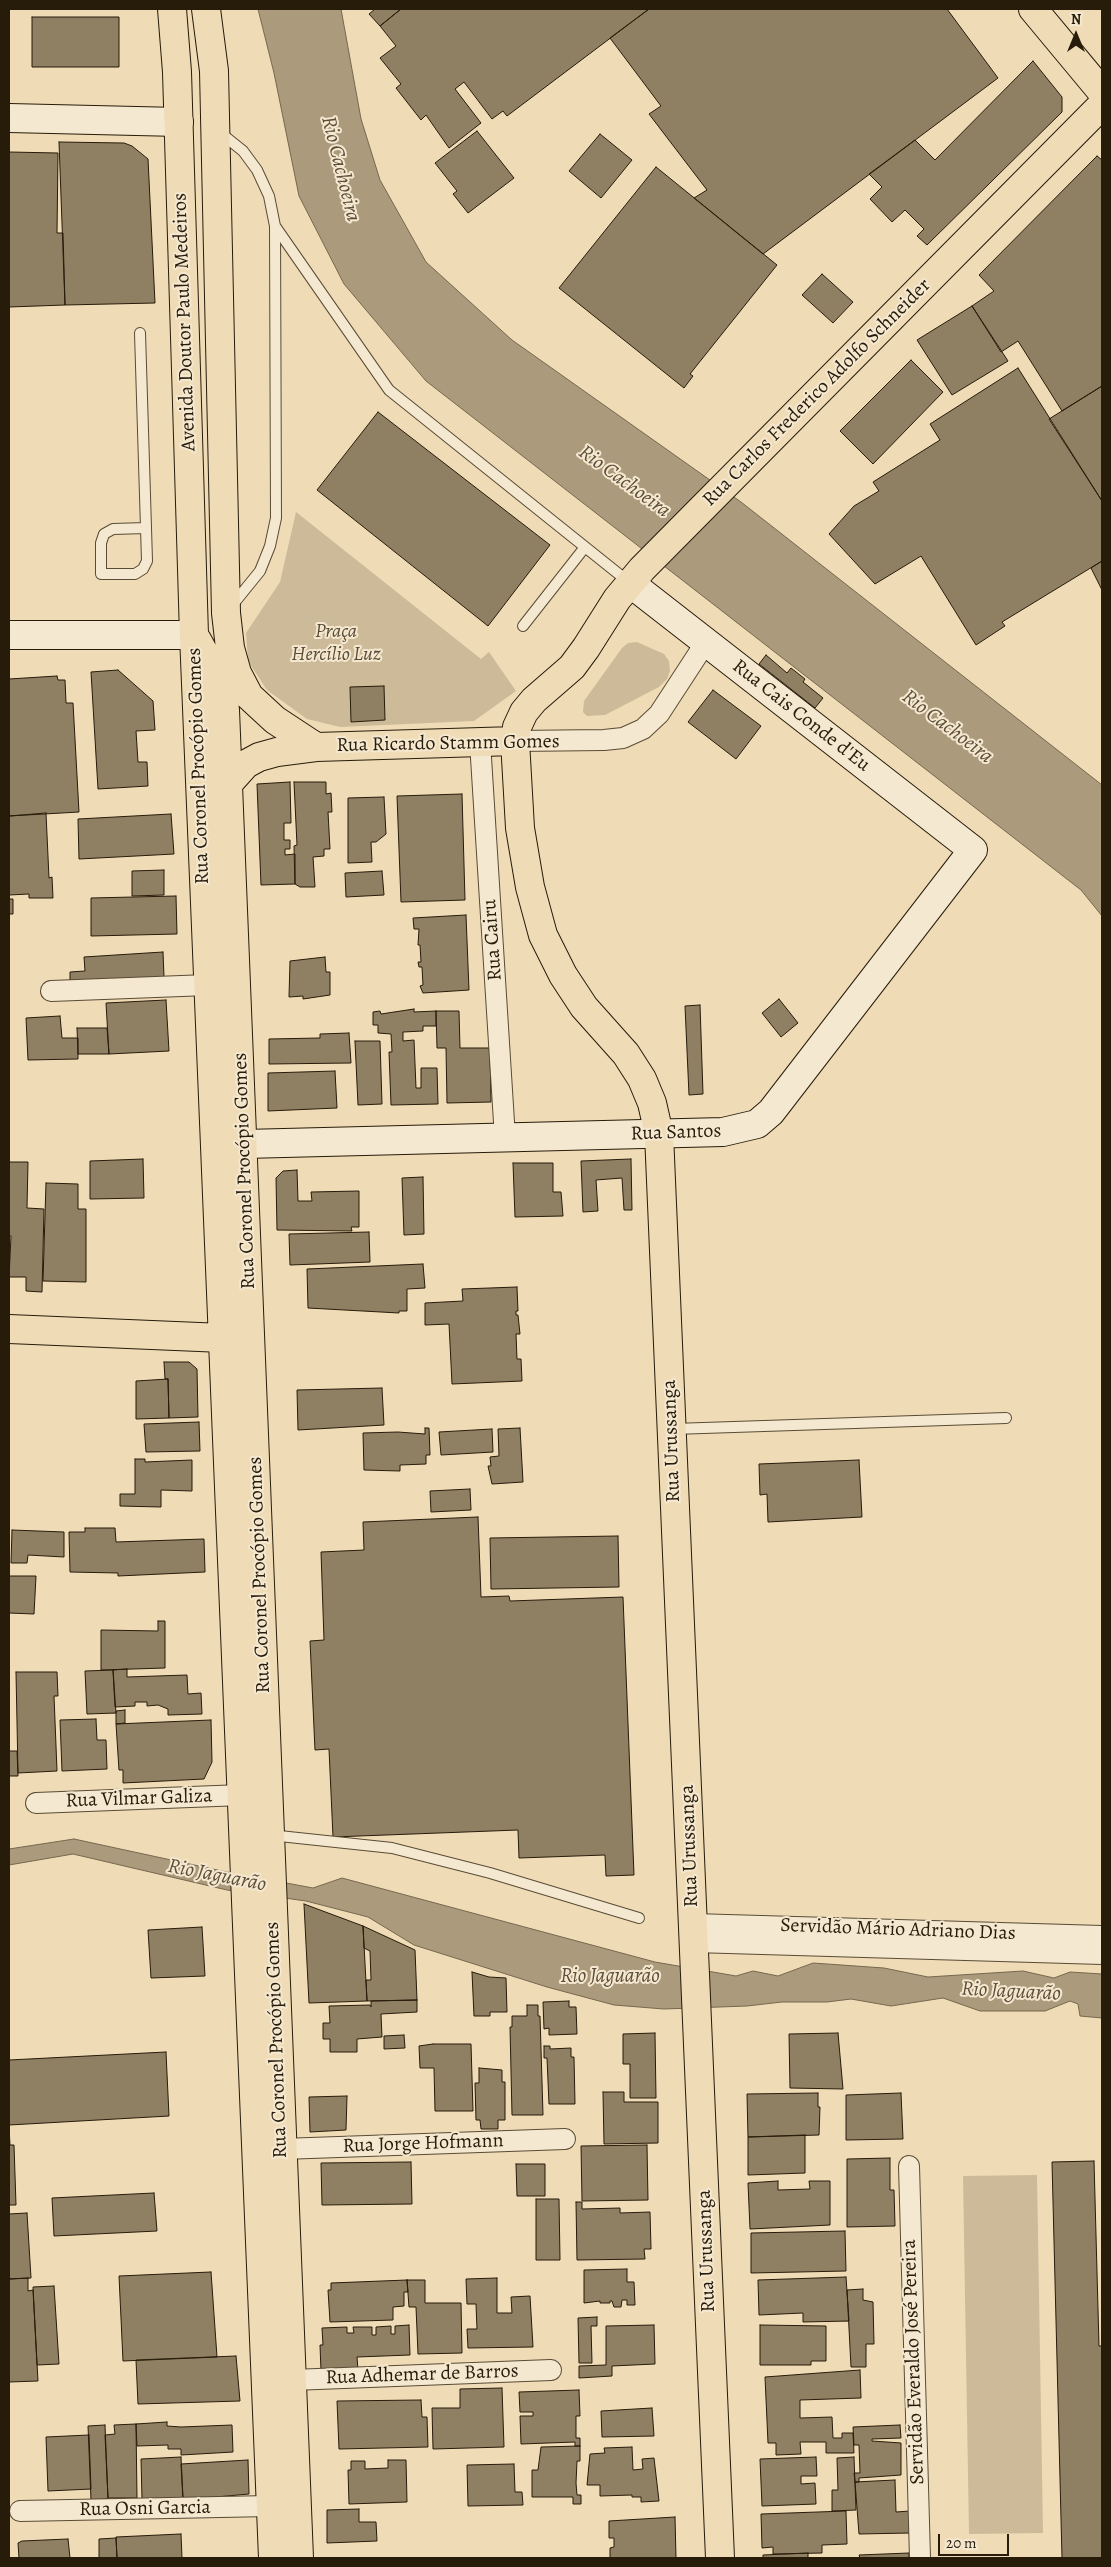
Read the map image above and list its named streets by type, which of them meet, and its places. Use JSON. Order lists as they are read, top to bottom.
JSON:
{
  "streets": {
    "main road": [
      "Avenida Doutor Paulo Medeiros",
      "Rua Carlos Frederico Adolfo Schneider",
      "Rua Ricardo Stamm Gomes",
      "Rua Coronel Procópio Gomes",
      "Rua Urussanga"
    ],
    "street": [
      "Rua Cais Conde d'Eu",
      "Rua Cairu",
      "Rua Santos",
      "Rua Vilmar Galiza",
      "Servidão Mário Adriano Dias",
      "Rua Jorge Hofmann",
      "Servidão Everaldo José Pereira",
      "Rua Adhemar de Barros",
      "Rua Osni Garcia"
    ]
  },
  "crossings": [
    ["Avenida Doutor Paulo Medeiros", "Rua Ricardo Stamm Gomes"],
    ["Avenida Doutor Paulo Medeiros", "Rua Coronel Procópio Gomes"],
    ["Rua Carlos Frederico Adolfo Schneider", "Rua Cais Conde d'Eu"],
    ["Rua Carlos Frederico Adolfo Schneider", "Rua Ricardo Stamm Gomes"],
    ["Rua Carlos Frederico Adolfo Schneider", "Rua Urussanga"],
    ["Rua Cais Conde d'Eu", "Rua Ricardo Stamm Gomes"],
    ["Rua Cais Conde d'Eu", "Rua Santos"],
    ["Rua Ricardo Stamm Gomes", "Rua Cairu"],
    ["Rua Ricardo Stamm Gomes", "Rua Urussanga"],
    ["Rua Coronel Procópio Gomes", "Rua Santos"],
    ["Rua Coronel Procópio Gomes", "Rua Vilmar Galiza"],
    ["Rua Coronel Procópio Gomes", "Rua Jorge Hofmann"],
    ["Rua Coronel Procópio Gomes", "Rua Adhemar de Barros"],
    ["Rua Coronel Procópio Gomes", "Rua Osni Garcia"],
    ["Rua Cairu", "Rua Santos"],
    ["Rua Santos", "Rua Urussanga"],
    ["Rua Urussanga", "Servidão Mário Adriano Dias"]
  ],
  "water": ["Rio Cachoeira", "Rio Jaguarão"],
  "parks": ["Praça Hercílio Luz"],
  "scale_bar": "20 m",
  "north": "top"
}
